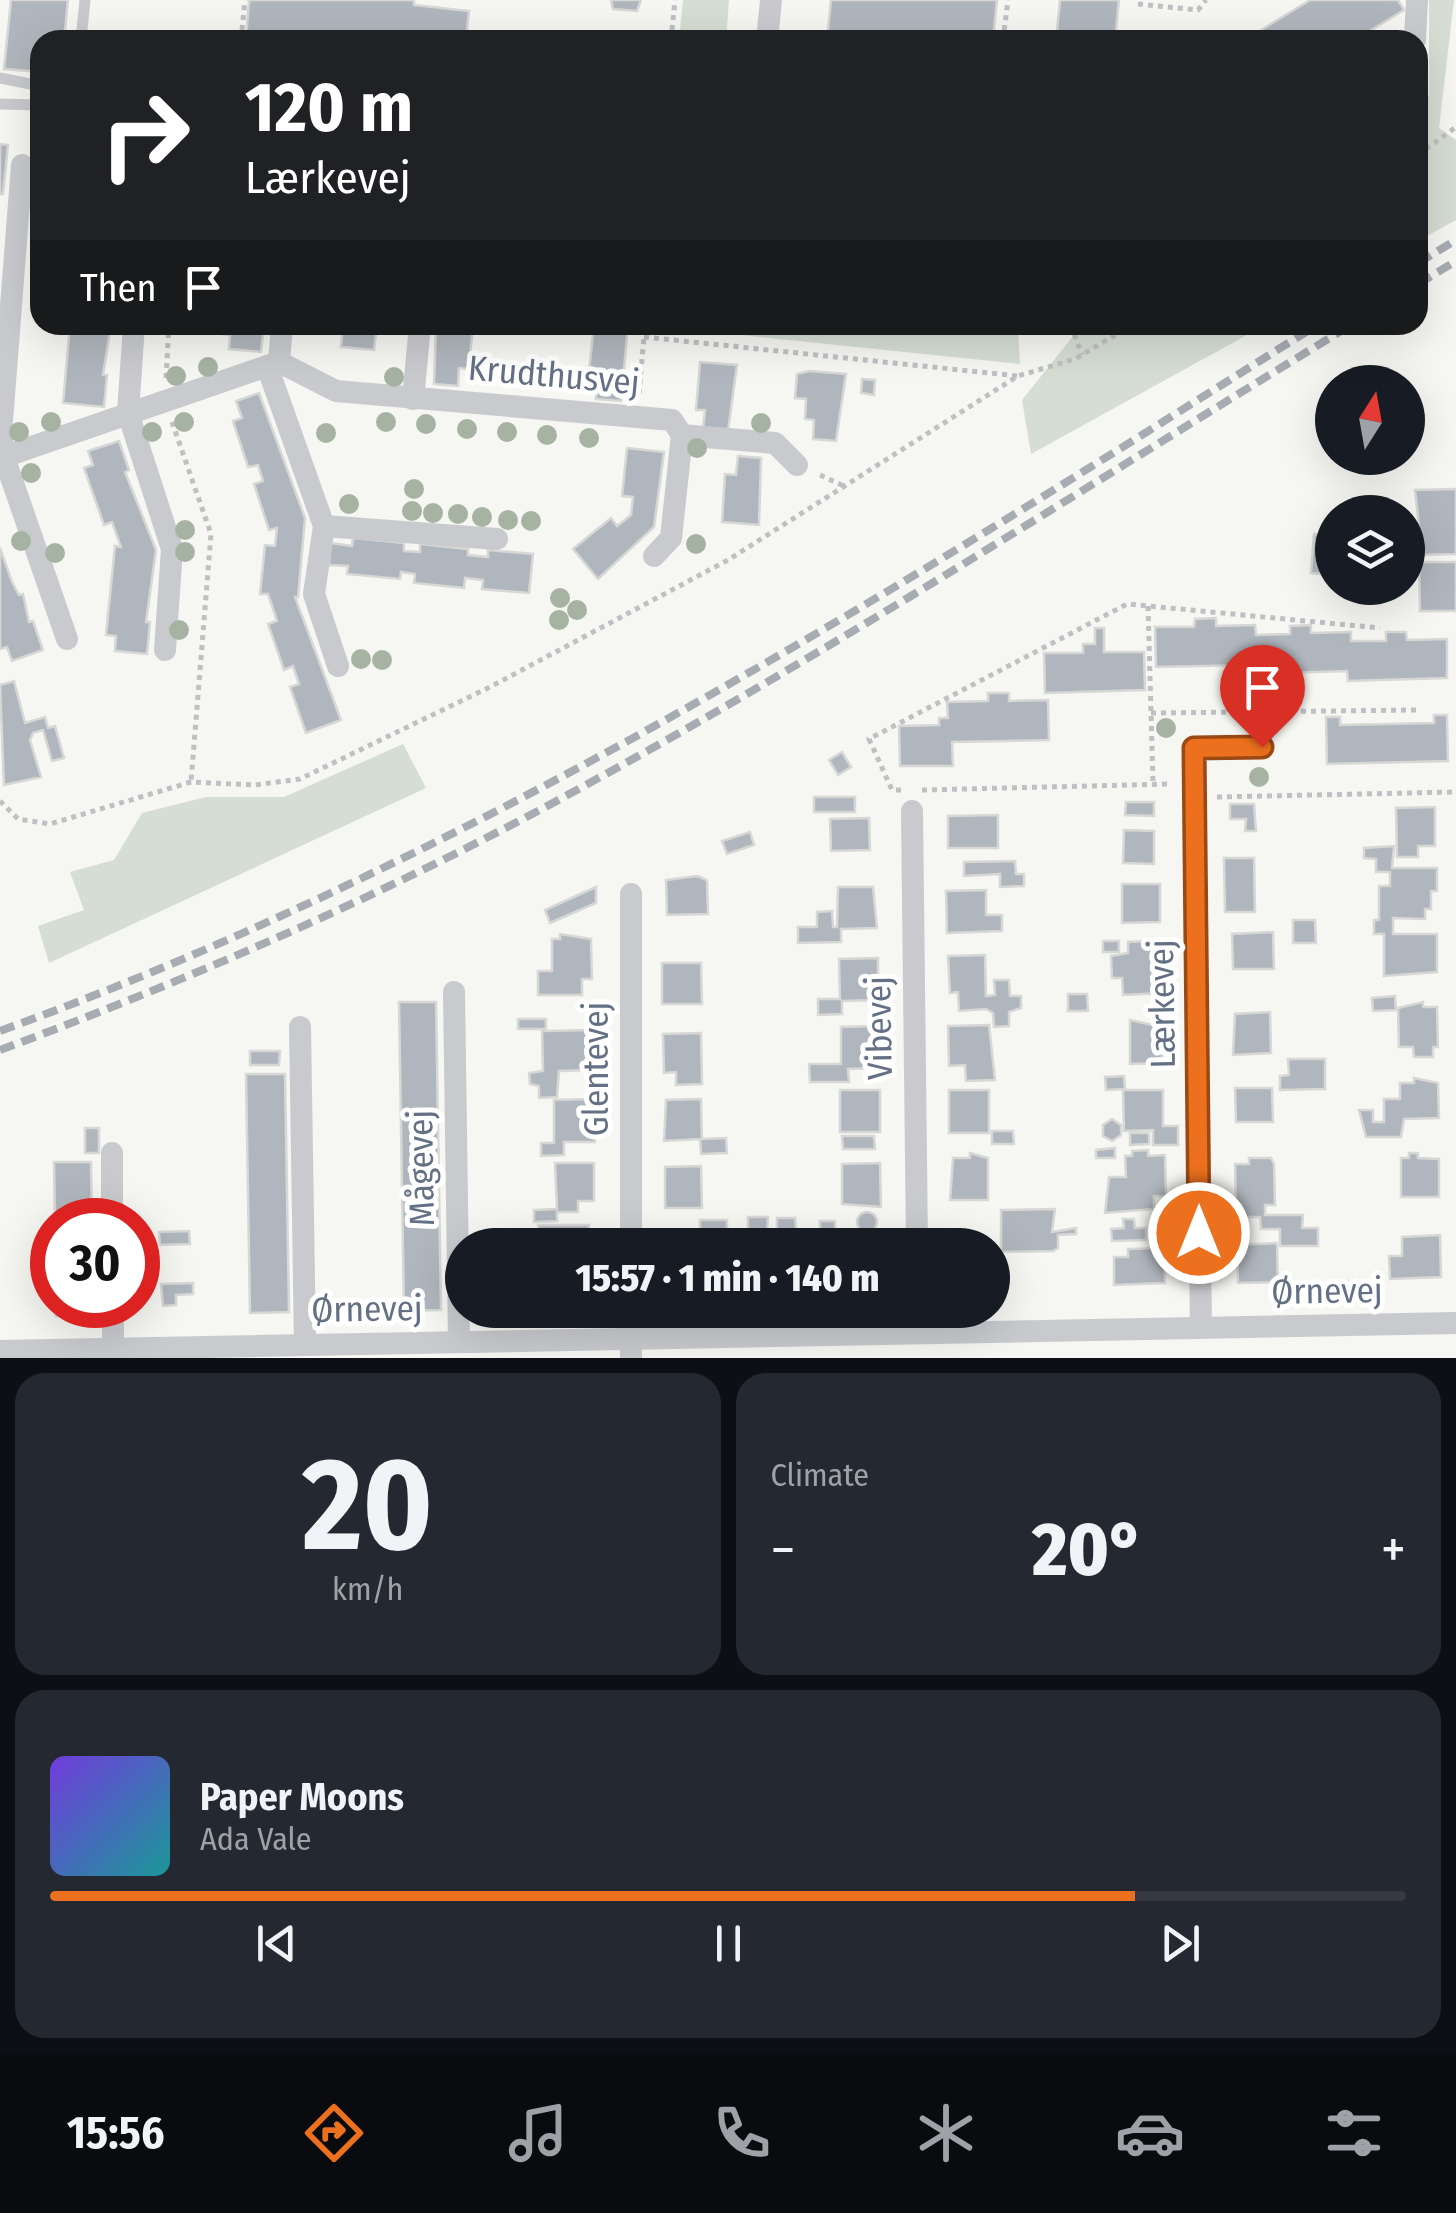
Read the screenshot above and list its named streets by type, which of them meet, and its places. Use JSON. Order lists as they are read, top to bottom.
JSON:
{
  "streets": {
    "street": [
      "Krudthusvej",
      "Lærkevej",
      "Vibevej",
      "Glentevej",
      "Mågevej",
      "Ørnevej"
    ]
  },
  "crossings": [
    ["Lærkevej", "Ørnevej"],
    ["Mågevej", "Ørnevej"]
  ],
  "north": "top",
  "page": {
    "turn": ["120 m", "Lærkevej"],
    "then": "Then",
    "limit": "30",
    "trip": "15:57 · 1 min · 140 m",
    "tile": [
      ["20", "km/h"],
      "Climate"
    ],
    "heat": ["−", "20°", "+"],
    "song": ["Paper Moons", "Ada Vale"],
    "tabs": "15:56"
  }
}
